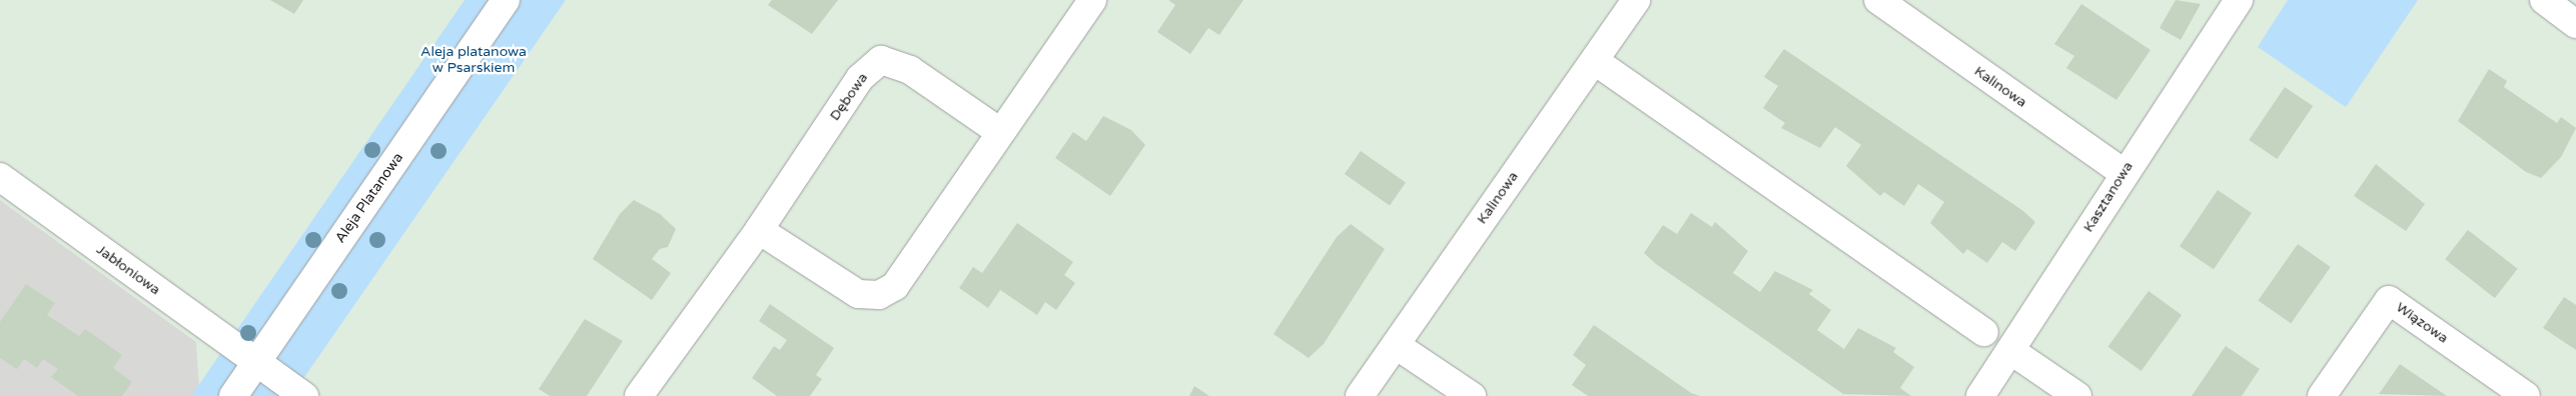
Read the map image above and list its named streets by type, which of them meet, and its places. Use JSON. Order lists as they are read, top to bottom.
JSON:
{
  "streets": {
    "street": [
      "Kalinowa",
      "Dębowa",
      "Kasztanowa",
      "Aleja Platanowa",
      "Jabłoniowa",
      "Wiązowa"
    ]
  },
  "crossings": [
    ["Kalinowa", "Kasztanowa"],
    ["Aleja Platanowa", "Jabłoniowa"]
  ],
  "parks": ["Aleja platanowa w Psarskiem"]
}
